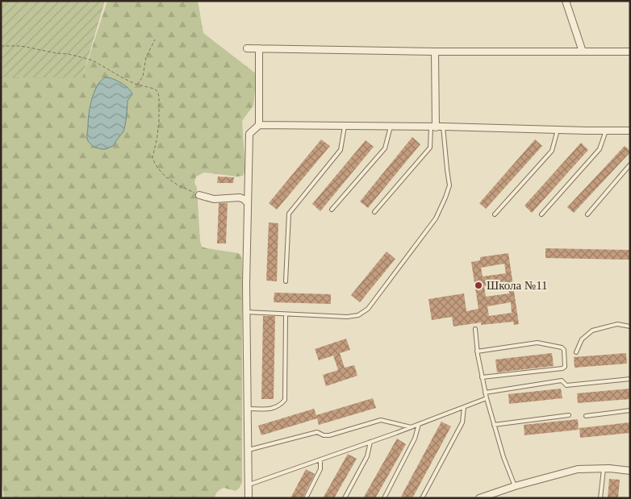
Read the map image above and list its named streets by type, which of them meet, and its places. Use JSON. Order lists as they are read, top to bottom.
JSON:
{
  "places": ["Школа №11"]
}
